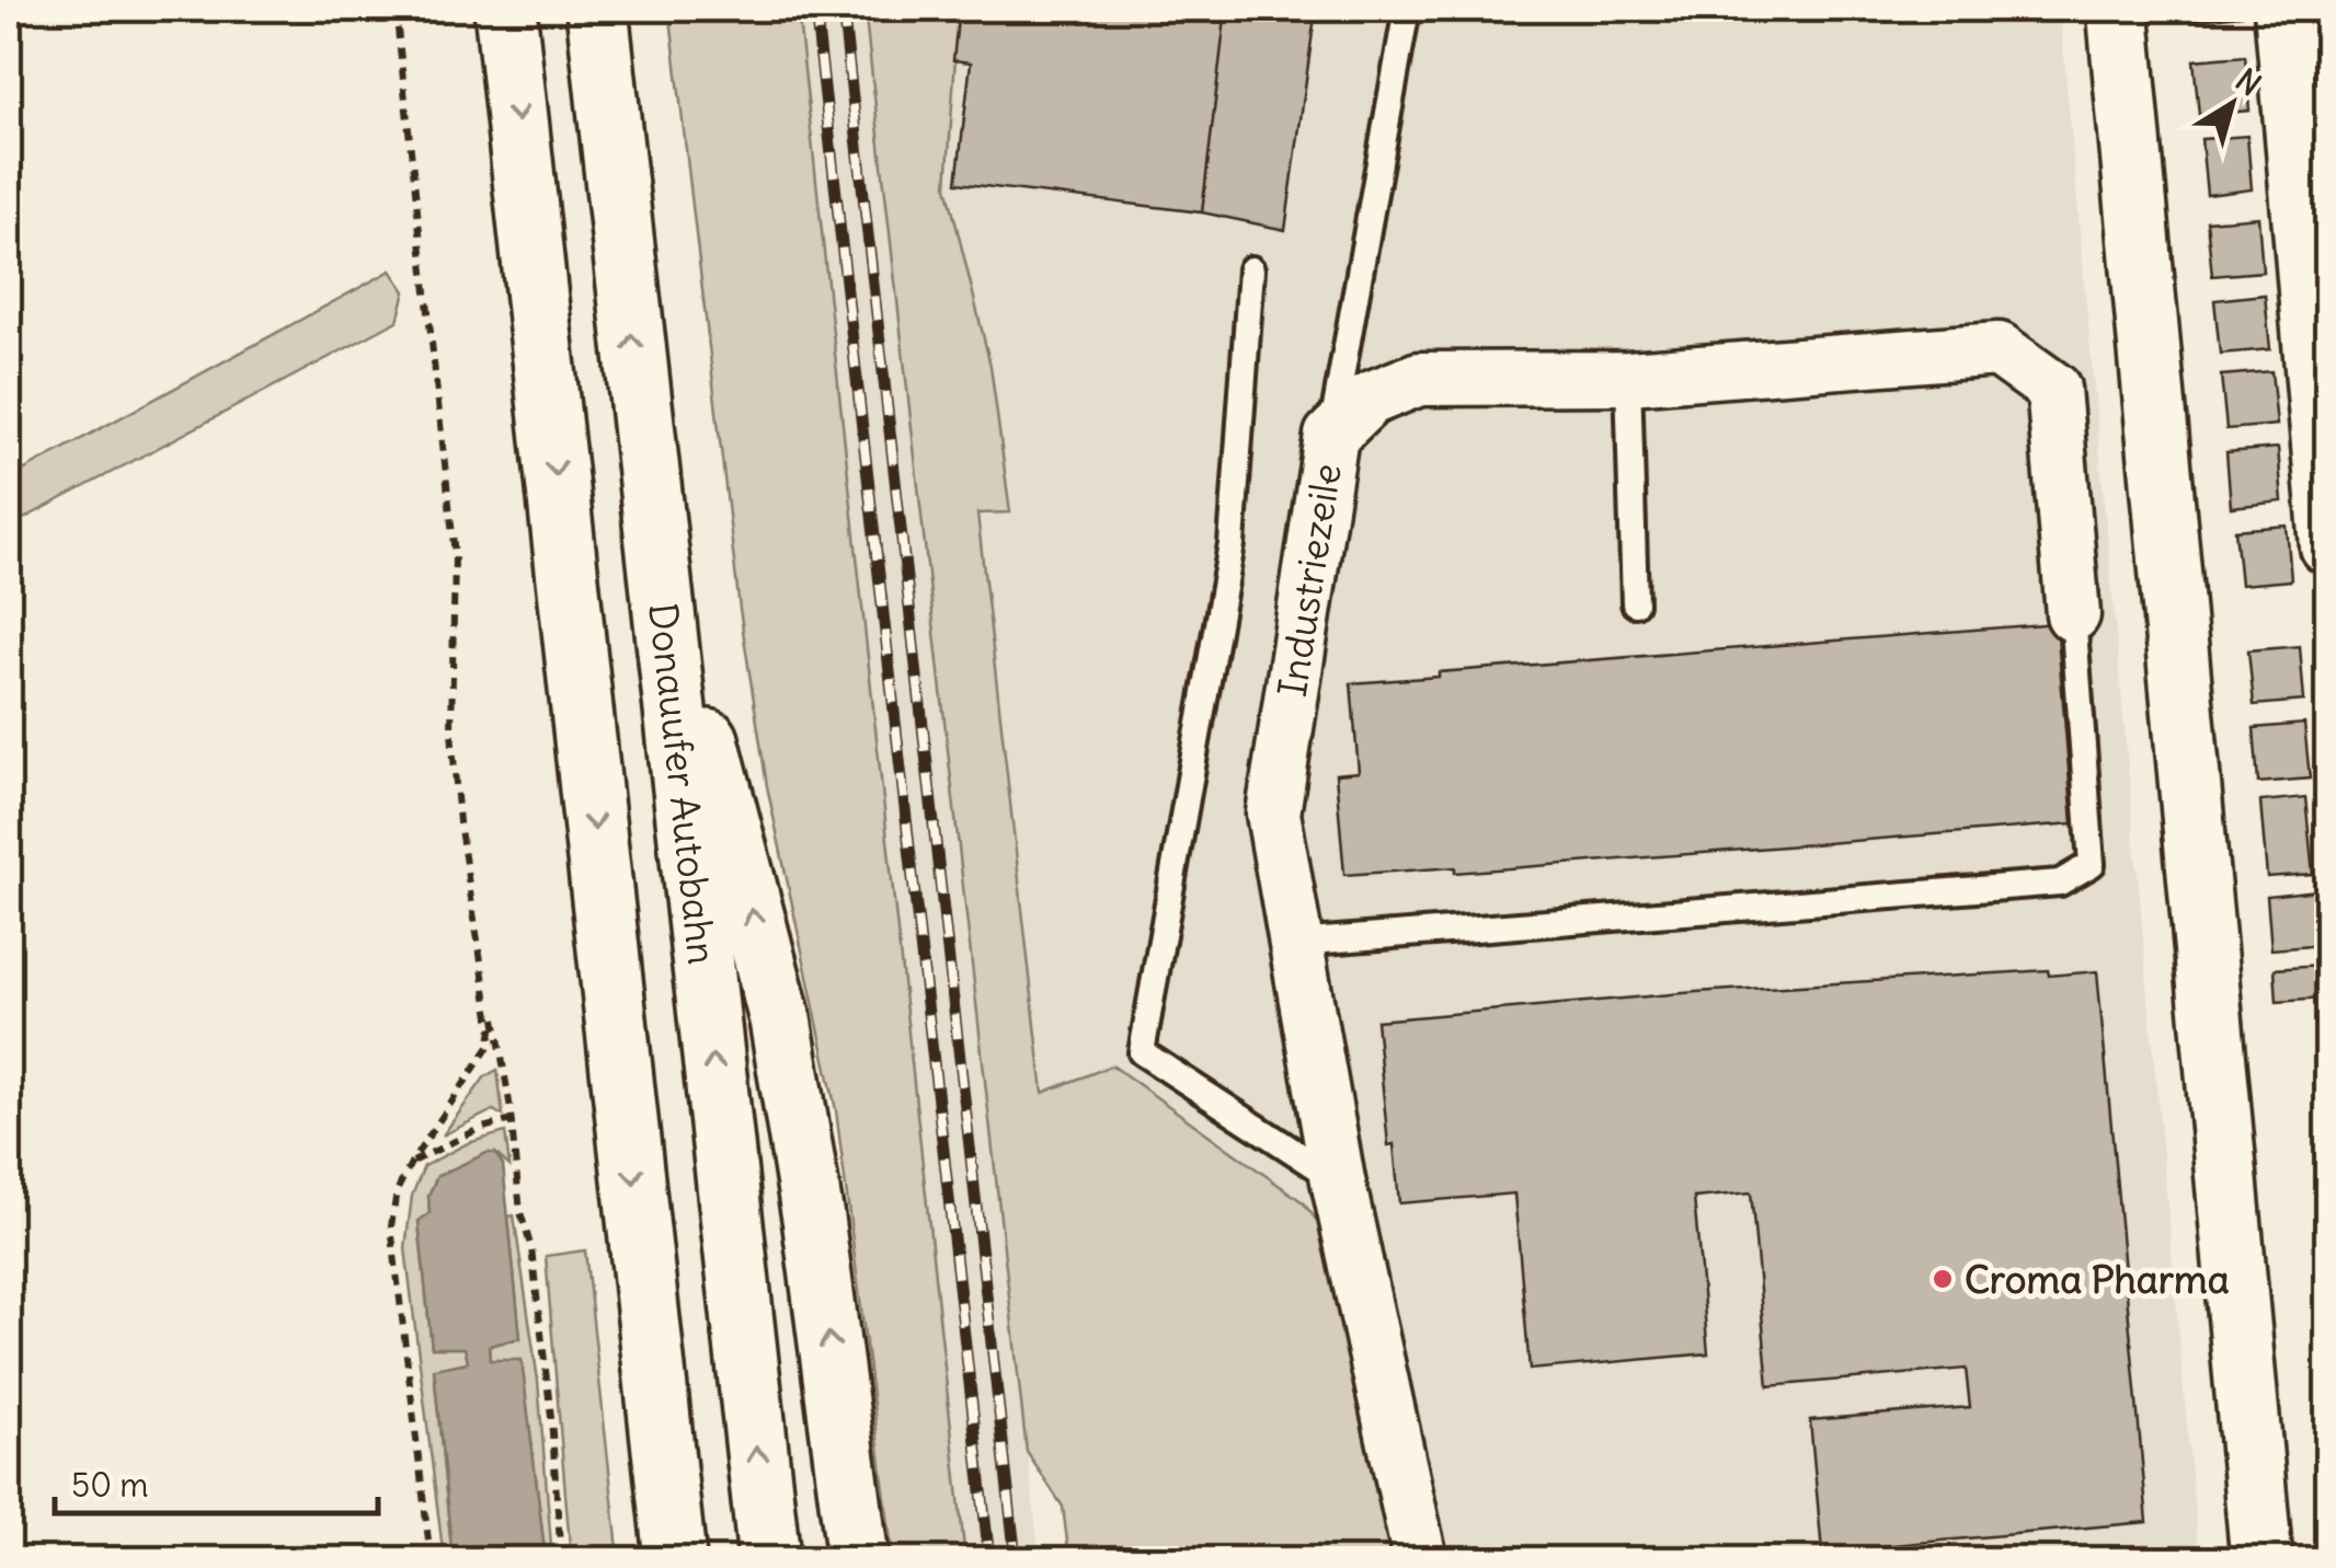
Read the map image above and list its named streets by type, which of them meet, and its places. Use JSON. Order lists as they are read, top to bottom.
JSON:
{
  "streets": {
    "main road": ["Donauufer Autobahn"],
    "street": ["Industriezeile"]
  },
  "places": ["Croma Pharma"],
  "scale_bar": "50 m",
  "north": "top right"
}
